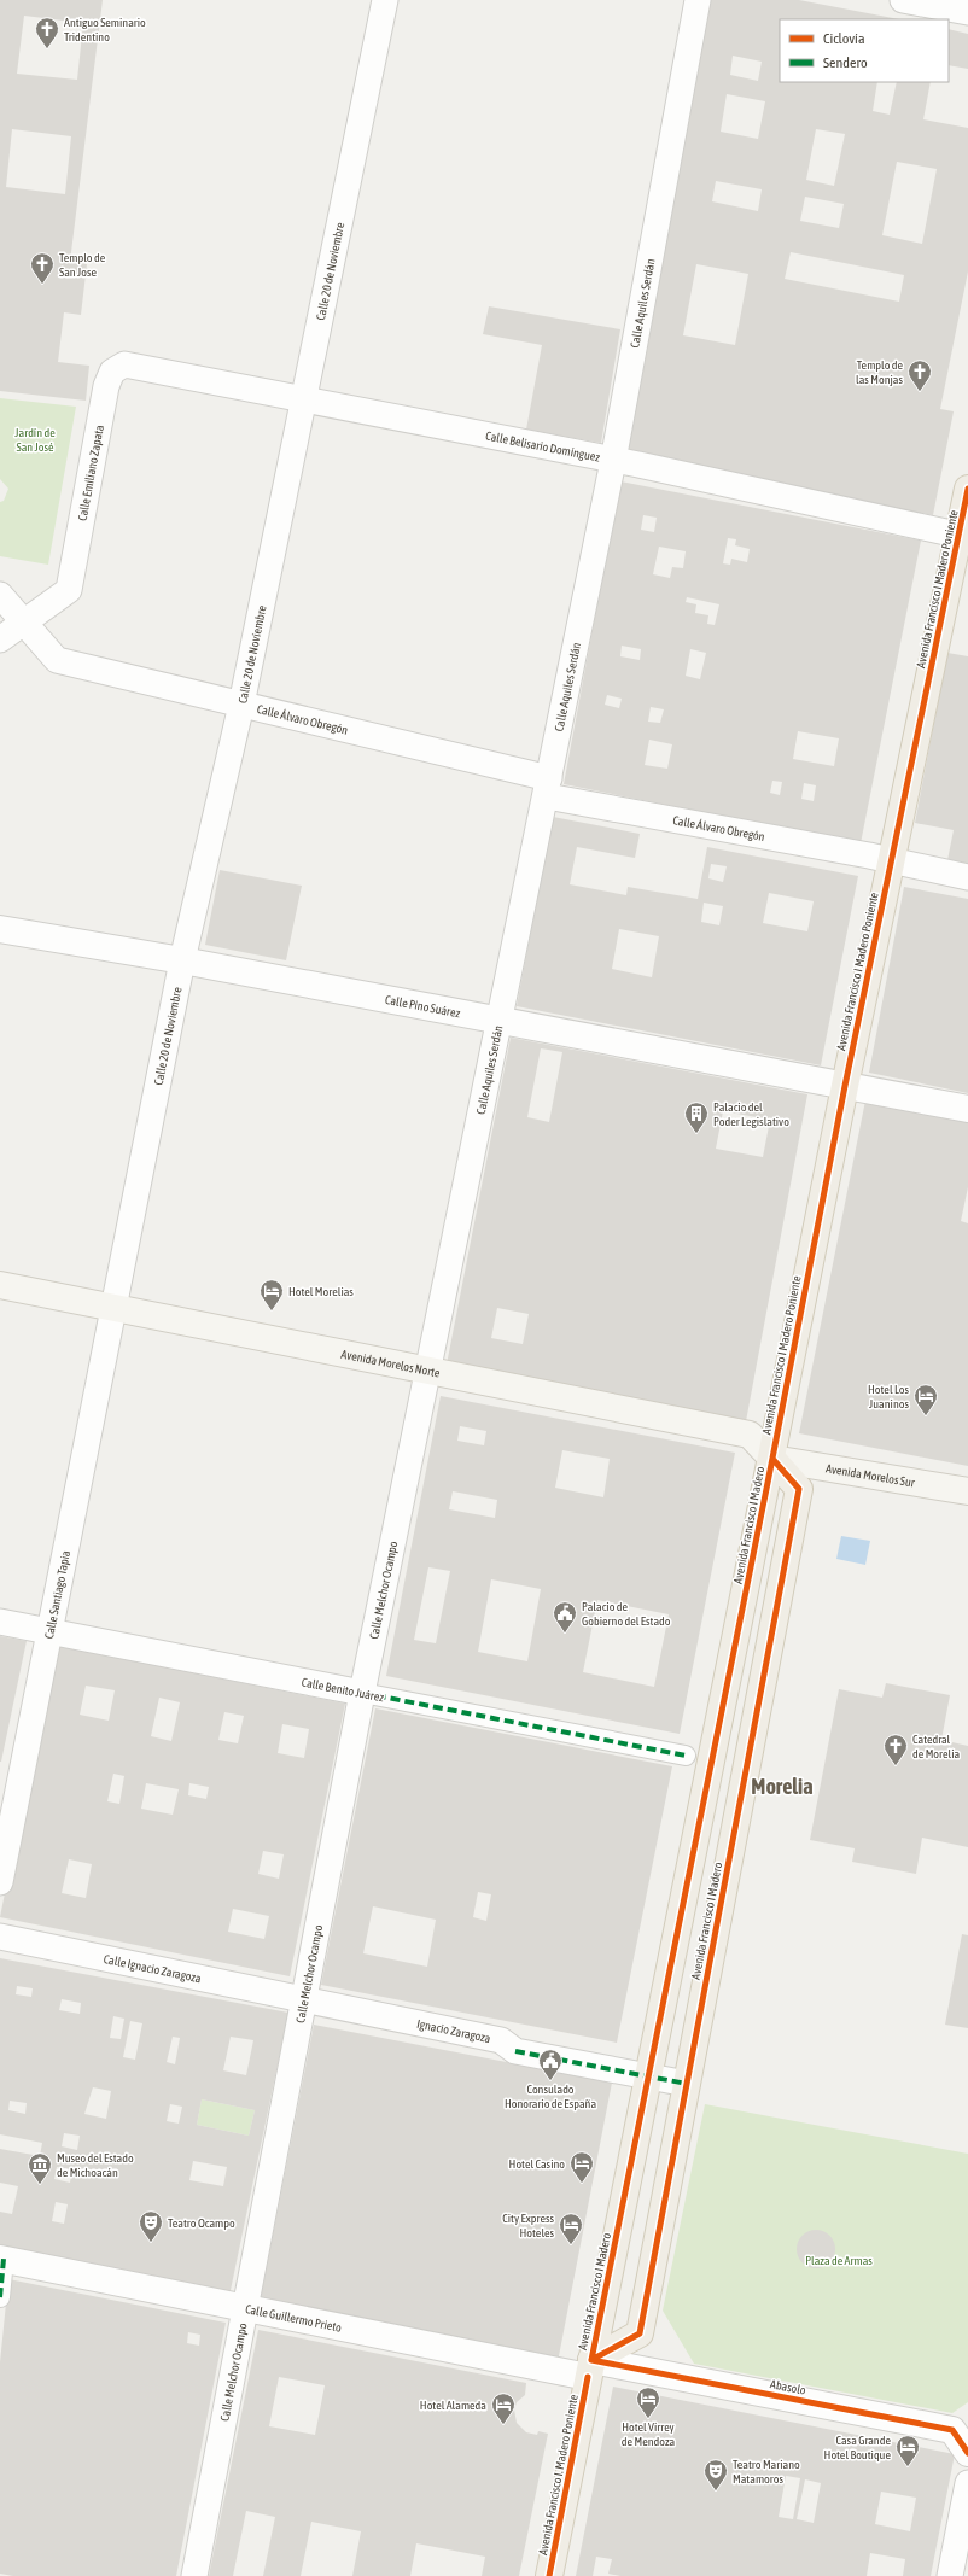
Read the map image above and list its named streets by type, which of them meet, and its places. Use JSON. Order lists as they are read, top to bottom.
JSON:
{
  "streets": {
    "main road": [
      "Avenida Francisco I Madero Poniente",
      "Avenida Morelos Norte",
      "Avenida Morelos Sur",
      "Avenida Francisco I Madero",
      "Avenida Francisco I. Madero Poniente"
    ],
    "street": [
      "Calle 20 de Noviembre",
      "Calle Aquiles Serdán",
      "Calle Belisario Domínguez",
      "Calle Emiliano Zapata",
      "Calle Álvaro Obregón",
      "Calle Pino Suárez",
      "Calle Melchor Ocampo",
      "Calle Santiago Tapia",
      "Calle Benito Juárez",
      "Calle Ignacio Zaragoza",
      "Ignacio Zaragoza",
      "Calle Guillermo Prieto",
      "Abasolo"
    ]
  },
  "crossings": [
    ["Calle 20 de Noviembre", "Calle Belisario Domínguez"],
    ["Calle 20 de Noviembre", "Calle Álvaro Obregón"],
    ["Calle 20 de Noviembre", "Calle Pino Suárez"],
    ["Calle 20 de Noviembre", "Avenida Morelos Norte"],
    ["Calle 20 de Noviembre", "Calle Santiago Tapia"],
    ["Calle Aquiles Serdán", "Calle Belisario Domínguez"],
    ["Calle Aquiles Serdán", "Calle Álvaro Obregón"],
    ["Calle Aquiles Serdán", "Calle Pino Suárez"],
    ["Calle Aquiles Serdán", "Avenida Morelos Norte"],
    ["Calle Aquiles Serdán", "Calle Melchor Ocampo"],
    ["Calle Belisario Domínguez", "Calle Emiliano Zapata"],
    ["Calle Belisario Domínguez", "Avenida Francisco I Madero Poniente"],
    ["Calle Emiliano Zapata", "Calle Álvaro Obregón"],
    ["Avenida Francisco I Madero Poniente", "Calle Álvaro Obregón"],
    ["Avenida Francisco I Madero Poniente", "Calle Pino Suárez"],
    ["Avenida Francisco I Madero Poniente", "Avenida Morelos Norte"],
    ["Avenida Francisco I Madero Poniente", "Avenida Morelos Sur"],
    ["Avenida Francisco I Madero Poniente", "Avenida Francisco I Madero"],
    ["Avenida Morelos Norte", "Avenida Morelos Sur"],
    ["Avenida Morelos Norte", "Avenida Francisco I Madero"],
    ["Avenida Morelos Norte", "Calle Melchor Ocampo"],
    ["Avenida Morelos Norte", "Calle Santiago Tapia"],
    ["Avenida Morelos Sur", "Avenida Francisco I Madero"],
    ["Avenida Francisco I Madero", "Ignacio Zaragoza"],
    ["Avenida Francisco I Madero", "Calle Guillermo Prieto"],
    ["Avenida Francisco I Madero", "Abasolo"],
    ["Avenida Francisco I Madero", "Avenida Francisco I. Madero Poniente"],
    ["Calle Melchor Ocampo", "Calle Benito Juárez"],
    ["Calle Melchor Ocampo", "Calle Ignacio Zaragoza"],
    ["Calle Melchor Ocampo", "Ignacio Zaragoza"],
    ["Calle Melchor Ocampo", "Calle Guillermo Prieto"],
    ["Calle Santiago Tapia", "Calle Benito Juárez"],
    ["Calle Ignacio Zaragoza", "Ignacio Zaragoza"],
    ["Calle Guillermo Prieto", "Abasolo"],
    ["Calle Guillermo Prieto", "Avenida Francisco I. Madero Poniente"],
    ["Abasolo", "Avenida Francisco I. Madero Poniente"]
  ],
  "districts": ["Morelia"],
  "parks": ["Jardín de San José", "Plaza de Armas"],
  "places": {
    "church": [
      "Antiguo Seminario Tridentino",
      "Templo de San Jose",
      "Templo de las Monjas",
      "Catedral de Morelia"
    ],
    "building": ["Palacio del Poder Legislativo"],
    "hotel": [
      "Hotel Morelias",
      "Hotel Los Juaninos",
      "Hotel Casino",
      "City Express Hoteles",
      "Hotel Virrey de Mendoza",
      "Hotel Alameda",
      "Casa Grande Hotel Boutique"
    ],
    "public building": ["Palacio de Gobierno del Estado", "Consulado Honorario de España"],
    "museum": ["Museo del Estado de Michoacán"],
    "theatre": ["Teatro Ocampo", "Teatro Mariano Matamoros"]
  },
  "legend": ["Ciclovía", "Sendero"]
}
